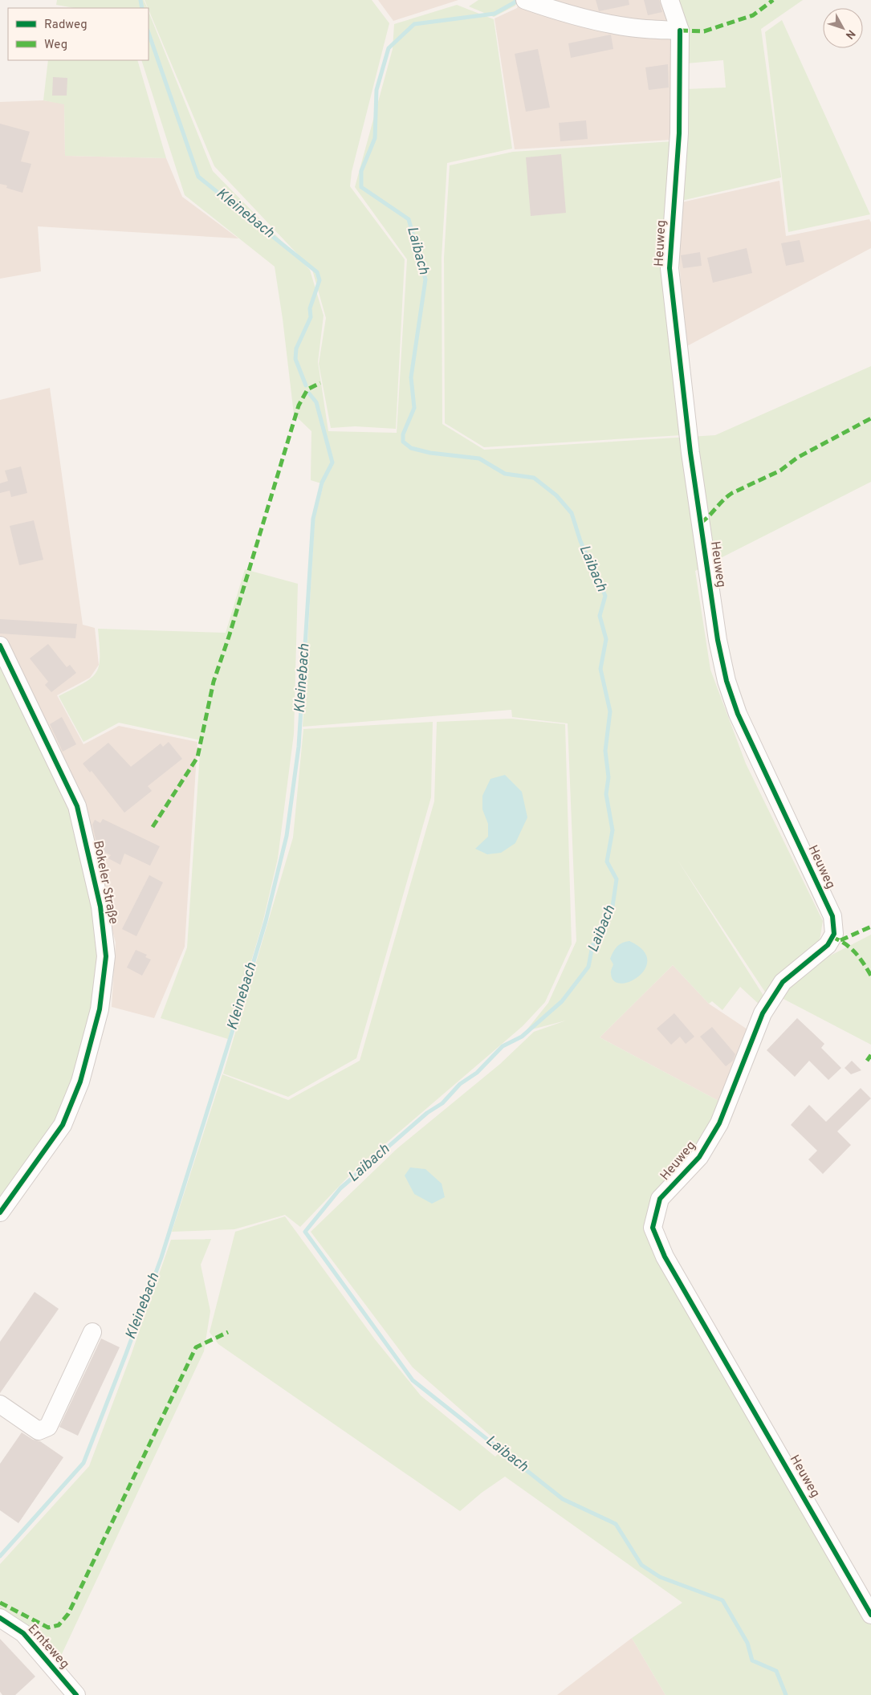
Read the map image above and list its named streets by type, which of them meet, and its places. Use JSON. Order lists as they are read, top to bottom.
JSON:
{
  "streets": {
    "street": ["Heuweg", "Bokeler Straße", "Ernteweg"]
  },
  "water": ["Kleinebach", "Laibach"],
  "legend": ["Radweg", "Weg"],
  "north": "bottom right"
}
